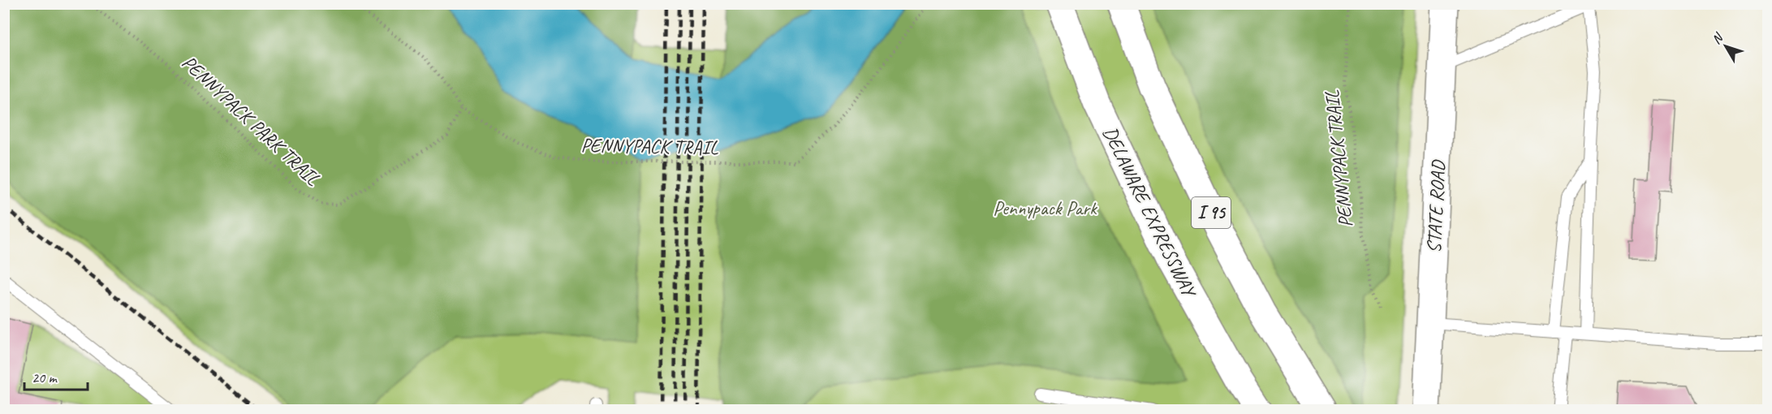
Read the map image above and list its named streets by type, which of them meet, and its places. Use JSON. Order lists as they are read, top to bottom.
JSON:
{
  "streets": {
    "main road": ["STATE ROAD", "DELAWARE EXPRESSWAY", "I 95"],
    "path": ["PENNYPACK PARK TRAIL", "PENNYPACK TRAIL"]
  },
  "crossings": [
    ["PENNYPACK PARK TRAIL", "PENNYPACK TRAIL"]
  ],
  "parks": ["Pennypack Park"],
  "scale_bar": "20 m",
  "north": "top left"
}
